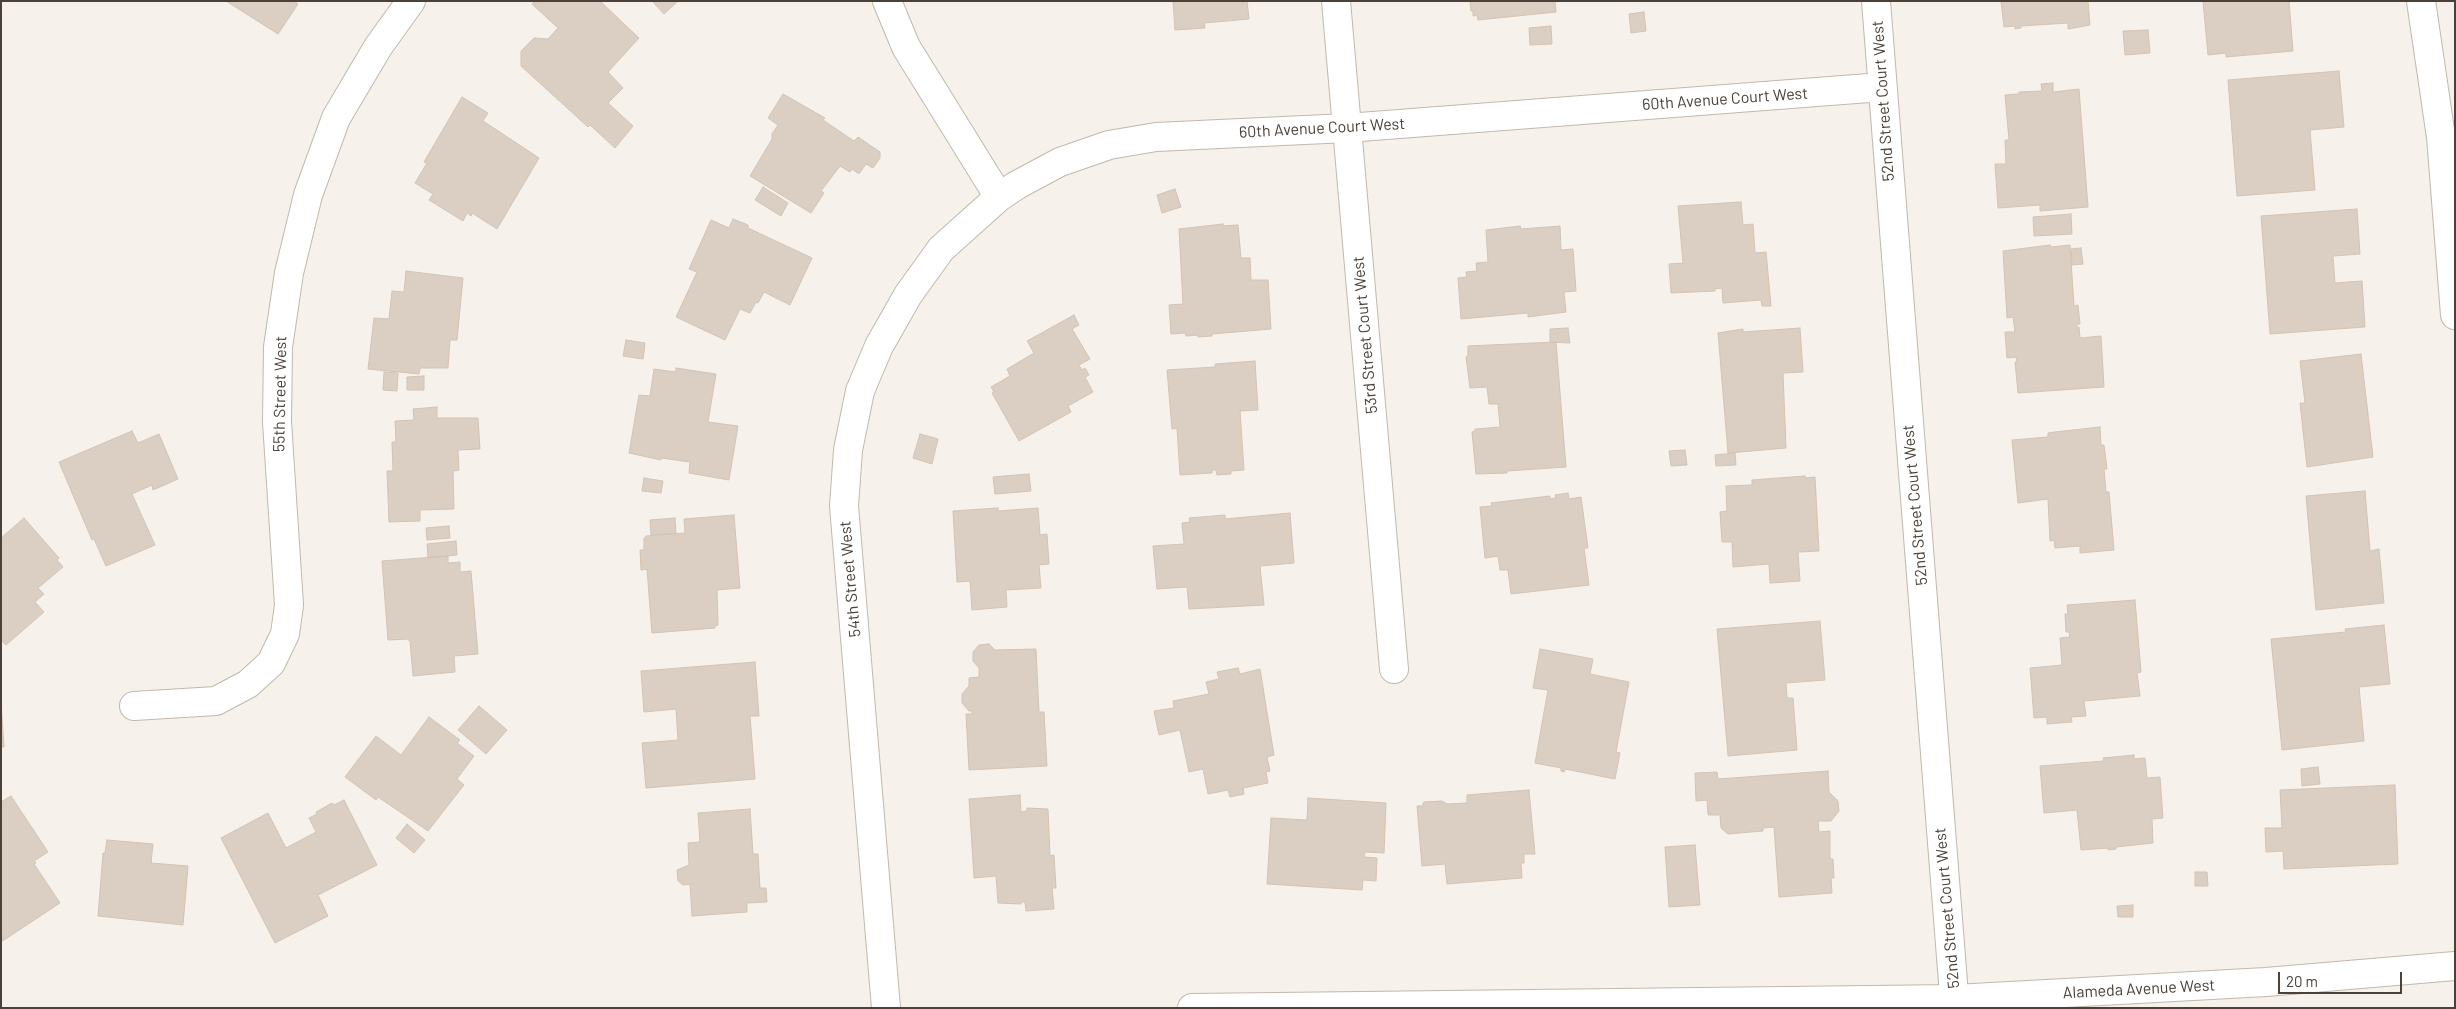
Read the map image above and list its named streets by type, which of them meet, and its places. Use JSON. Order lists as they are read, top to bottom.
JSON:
{
  "streets": {
    "street": [
      "60th Avenue Court West",
      "52nd Street Court West",
      "53rd Street Court West",
      "55th Street West",
      "54th Street West",
      "Alameda Avenue West"
    ]
  },
  "crossings": [
    ["60th Avenue Court West", "52nd Street Court West"],
    ["60th Avenue Court West", "53rd Street Court West"],
    ["60th Avenue Court West", "54th Street West"],
    ["52nd Street Court West", "Alameda Avenue West"]
  ],
  "scale_bar": "20 m"
}
